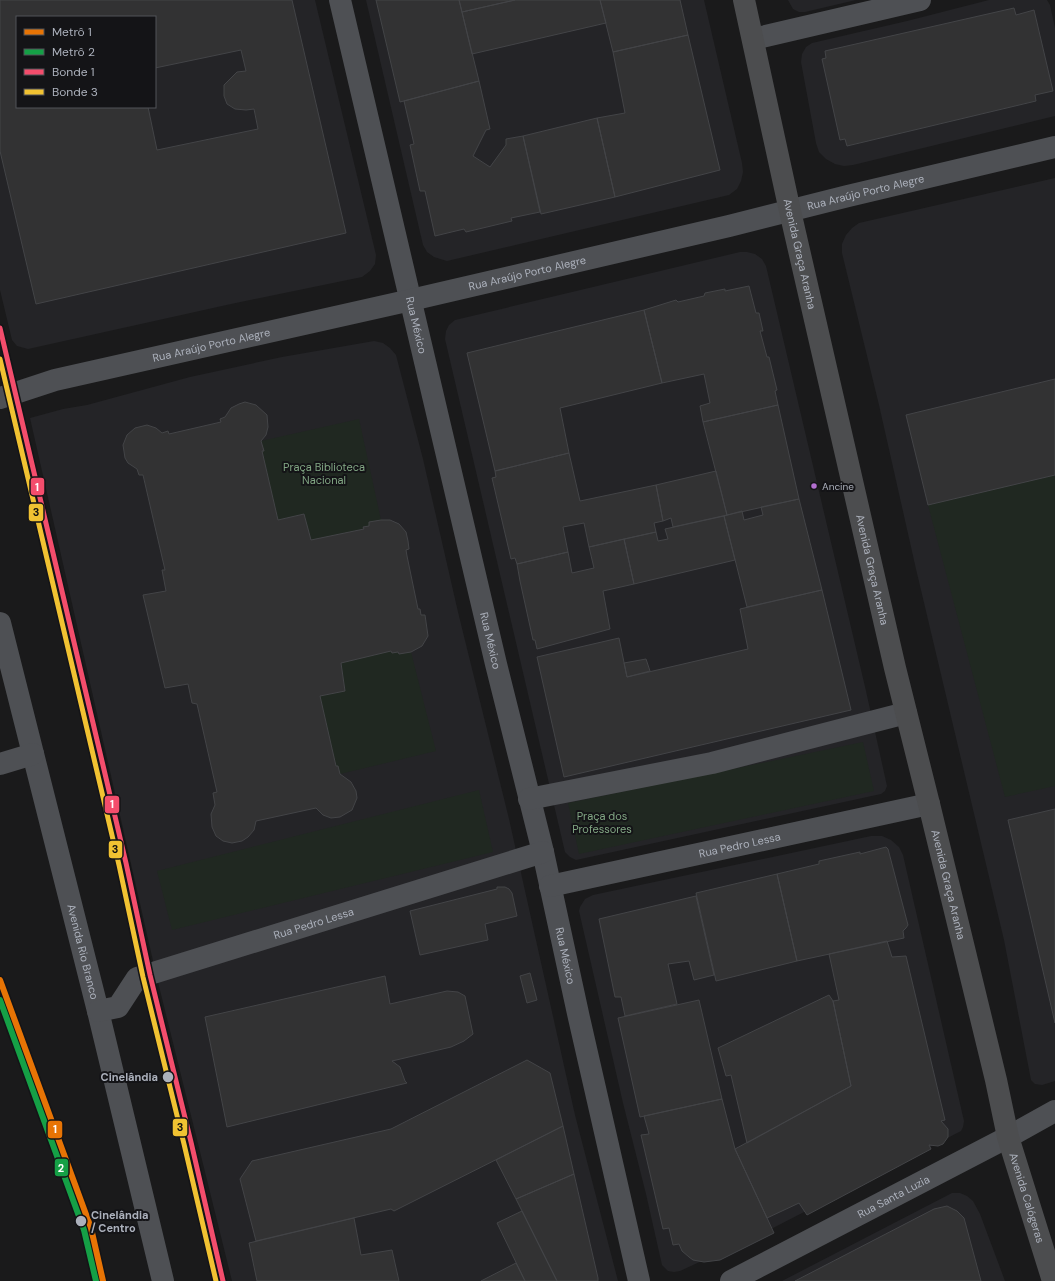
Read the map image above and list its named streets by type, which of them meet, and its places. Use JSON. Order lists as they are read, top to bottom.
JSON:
{
  "streets": {
    "main road": ["Avenida Graça Aranha", "Avenida Calógeras"],
    "street": [
      "Rua Araújo Porto Alegre",
      "Rua México",
      "Rua Pedro Lessa",
      "Avenida Rio Branco",
      "Rua Santa Luzia"
    ]
  },
  "crossings": [
    ["Rua Araújo Porto Alegre", "Avenida Graça Aranha"],
    ["Rua Araújo Porto Alegre", "Rua México"],
    ["Avenida Graça Aranha", "Rua Pedro Lessa"],
    ["Avenida Graça Aranha", "Rua Santa Luzia"],
    ["Avenida Graça Aranha", "Avenida Calógeras"],
    ["Rua México", "Rua Pedro Lessa"],
    ["Rua Pedro Lessa", "Avenida Rio Branco"],
    ["Rua Santa Luzia", "Avenida Calógeras"]
  ],
  "parks": ["Praça Biblioteca Nacional", "Praça dos Professores"],
  "places": ["Ancine", "Cinelândia", "Cinelândia / Centro"],
  "lines": [
    "tram line 1",
    "tram line 3",
    "metro line 1",
    "metro line 2"
  ],
  "legend": [
    "Metrô 1",
    "Metrô 2",
    "Bonde 1",
    "Bonde 3"
  ]
}
